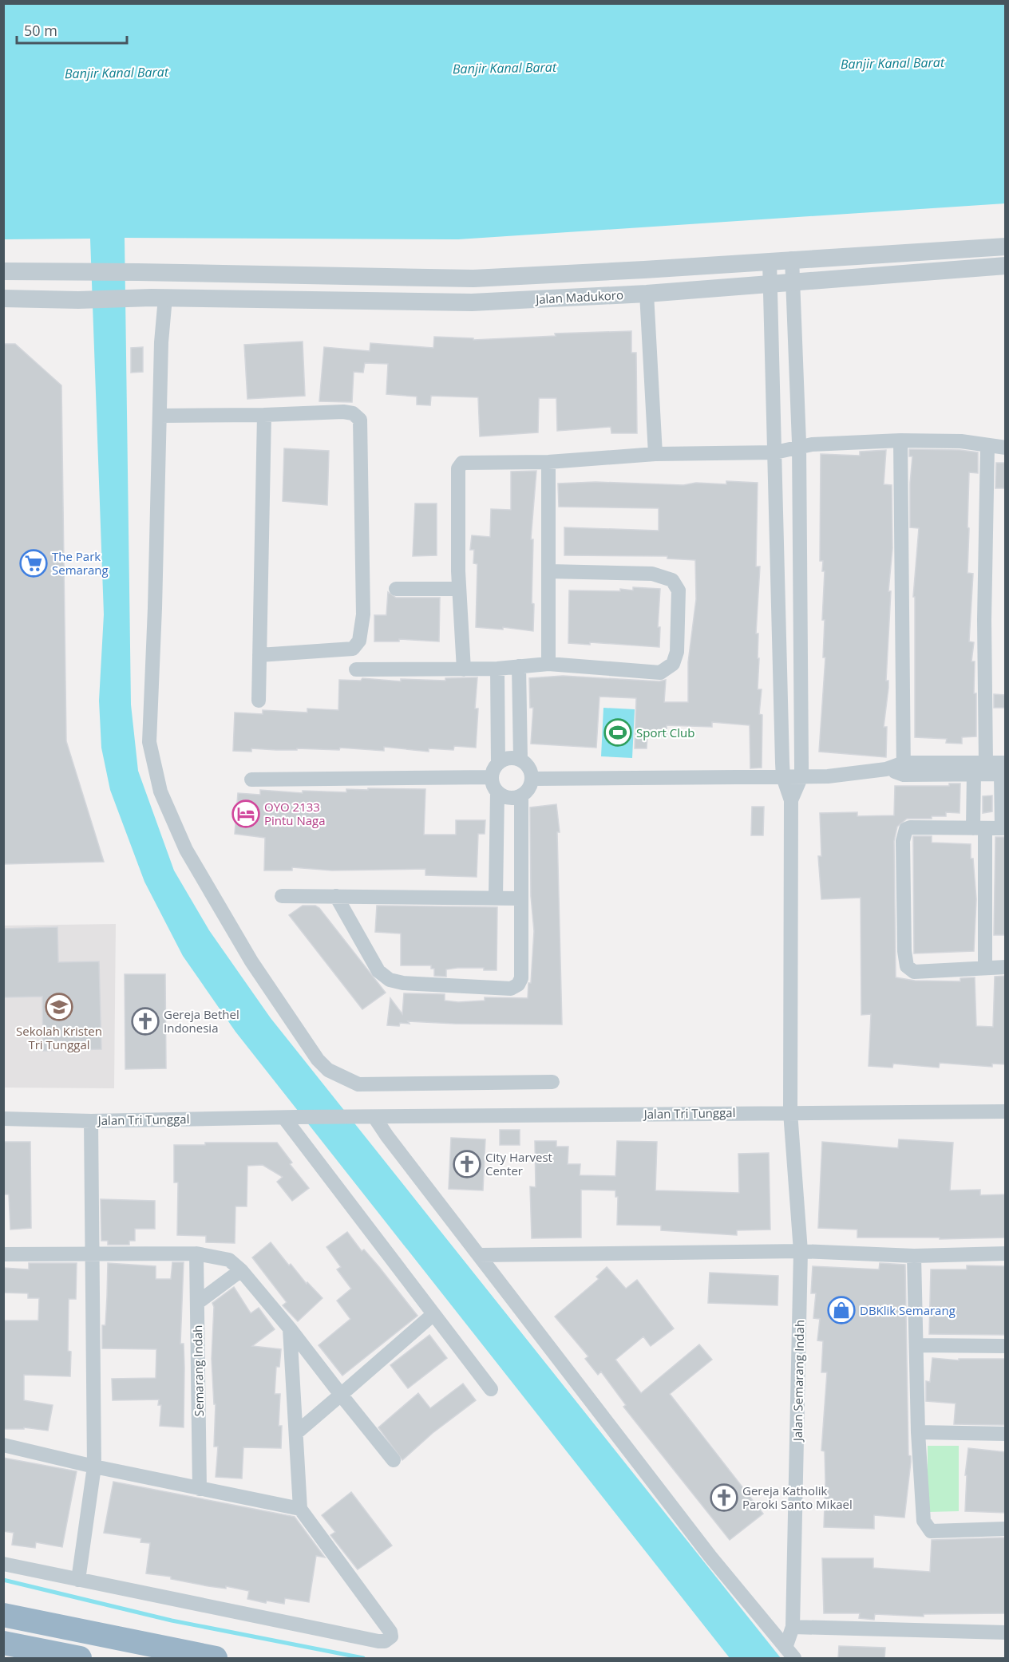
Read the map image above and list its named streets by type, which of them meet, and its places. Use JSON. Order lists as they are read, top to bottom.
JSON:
{
  "streets": {
    "street": [
      "Jalan Madukoro",
      "Jalan Tri Tunggal",
      "Semarang Indah",
      "Jalan Semarang Indah"
    ]
  },
  "crossings": [
    ["Jalan Tri Tunggal", "Jalan Semarang Indah"]
  ],
  "water": ["Banjir Kanal Barat"],
  "places": {
    "supermarket": ["The Park Semarang"],
    "sports": ["Sport Club"],
    "hotel": ["OYO 2133 Pintu Naga"],
    "school or university": ["Sekolah Kristen Tri Tunggal"],
    "church": ["Gereja Bethel Indonesia", "City Harvest Center", "Gereja Katholik Paroki Santo Mikael"],
    "shop": ["DBKlik Semarang"]
  },
  "scale_bar": "50 m"
}
